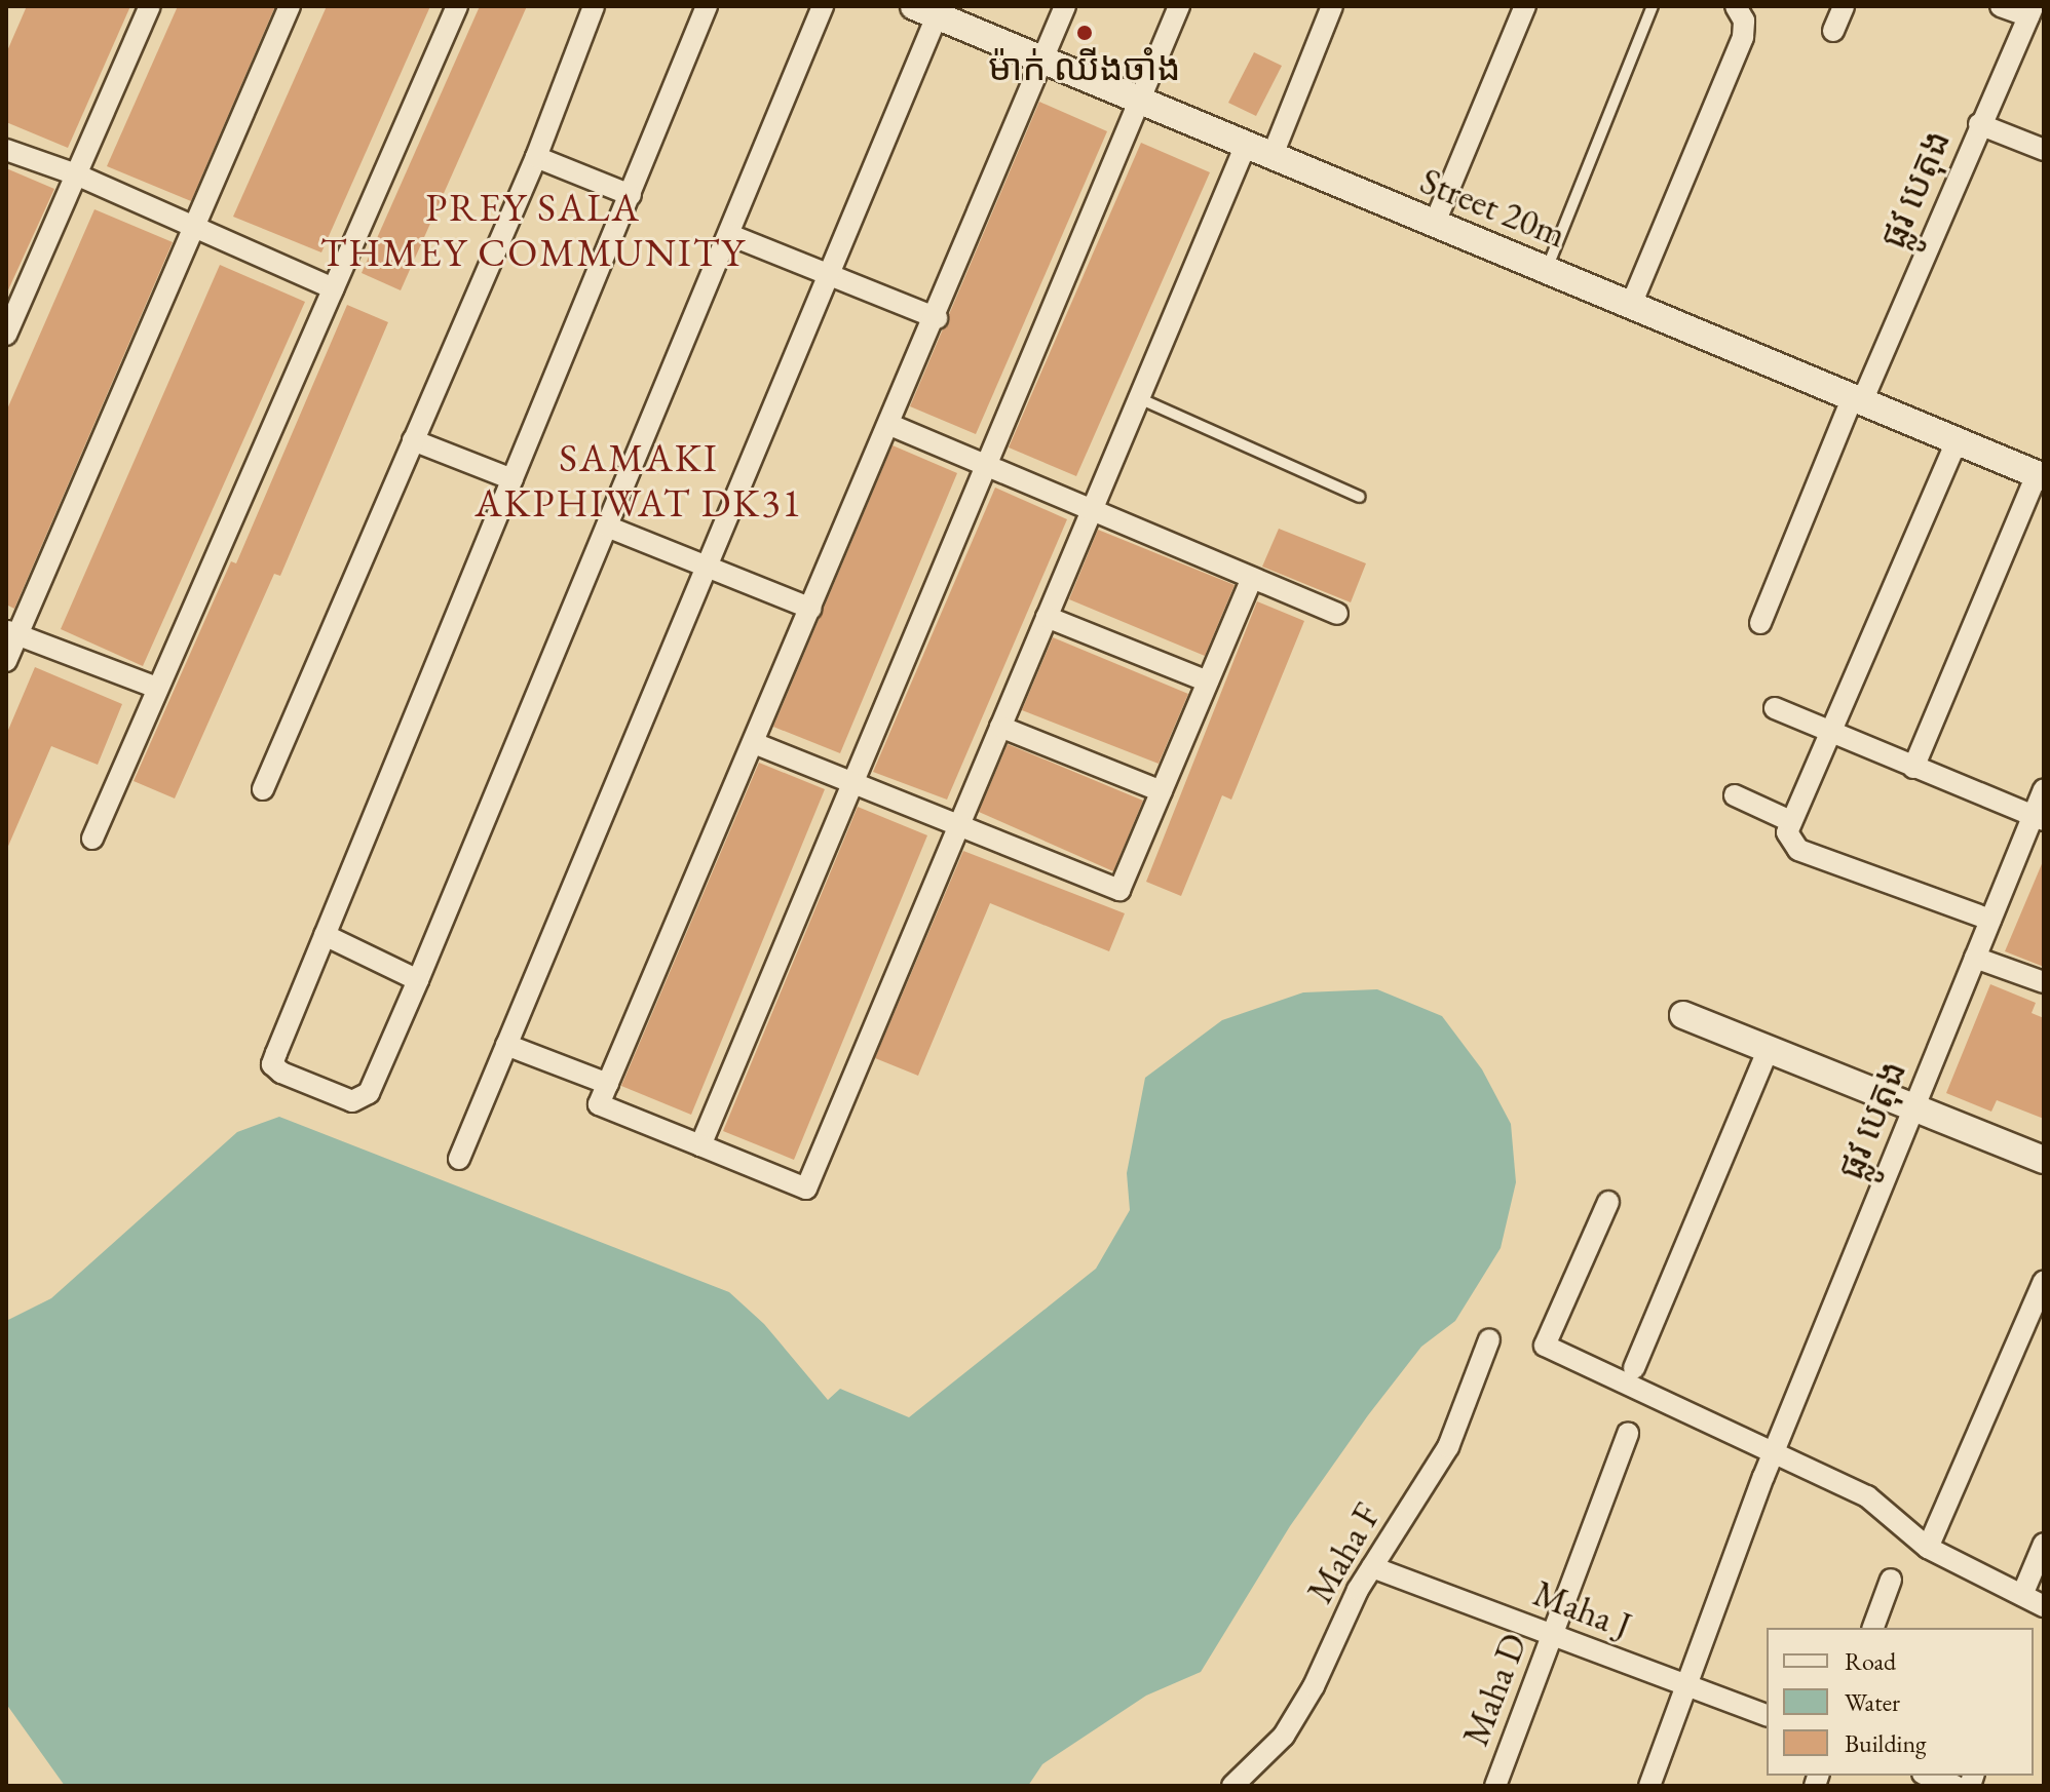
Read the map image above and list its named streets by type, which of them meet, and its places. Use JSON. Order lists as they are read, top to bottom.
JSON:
{
  "streets": {
    "street": [
      "ផ្លូវ បេតុង",
      "Street 20m",
      "Maha F",
      "Maha J",
      "Maha D"
    ]
  },
  "crossings": [
    ["ផ្លូវ បេតុង", "Street 20m"],
    ["ផ្លូវ បេតុង", "Maha J"],
    ["Maha F", "Maha J"],
    ["Maha J", "Maha D"]
  ],
  "districts": ["PREY SALA THMEY COMMUNITY", "SAMAKI AKPHIWAT DK31"],
  "places": ["ម៉ាក់ ឈីងចាំង"],
  "legend": ["Road", "Water", "Building"]
}
